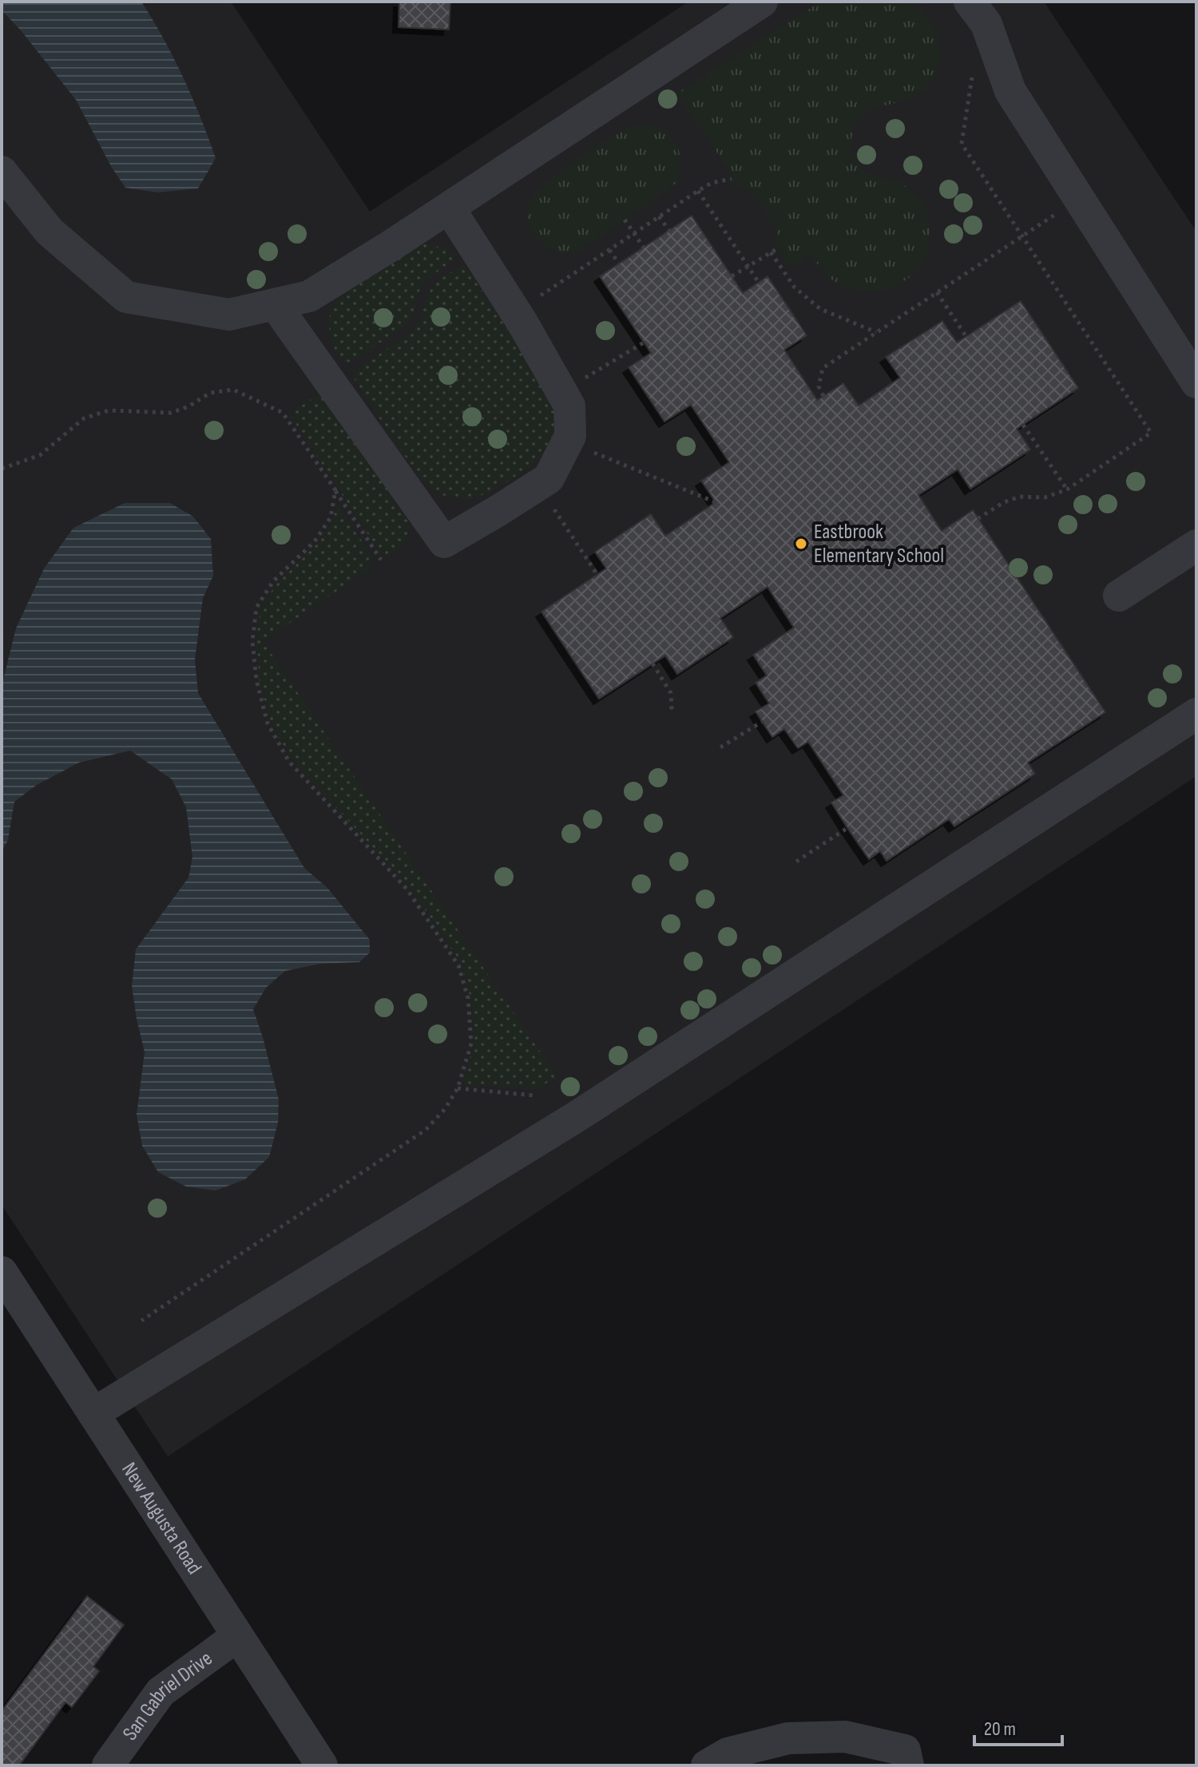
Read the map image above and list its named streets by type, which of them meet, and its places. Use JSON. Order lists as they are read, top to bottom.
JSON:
{
  "streets": {
    "street": ["New Augusta Road", "San Gabriel Drive"]
  },
  "crossings": [
    ["New Augusta Road", "San Gabriel Drive"]
  ],
  "places": ["Eastbrook Elementary School"],
  "scale_bar": "20 m"
}
